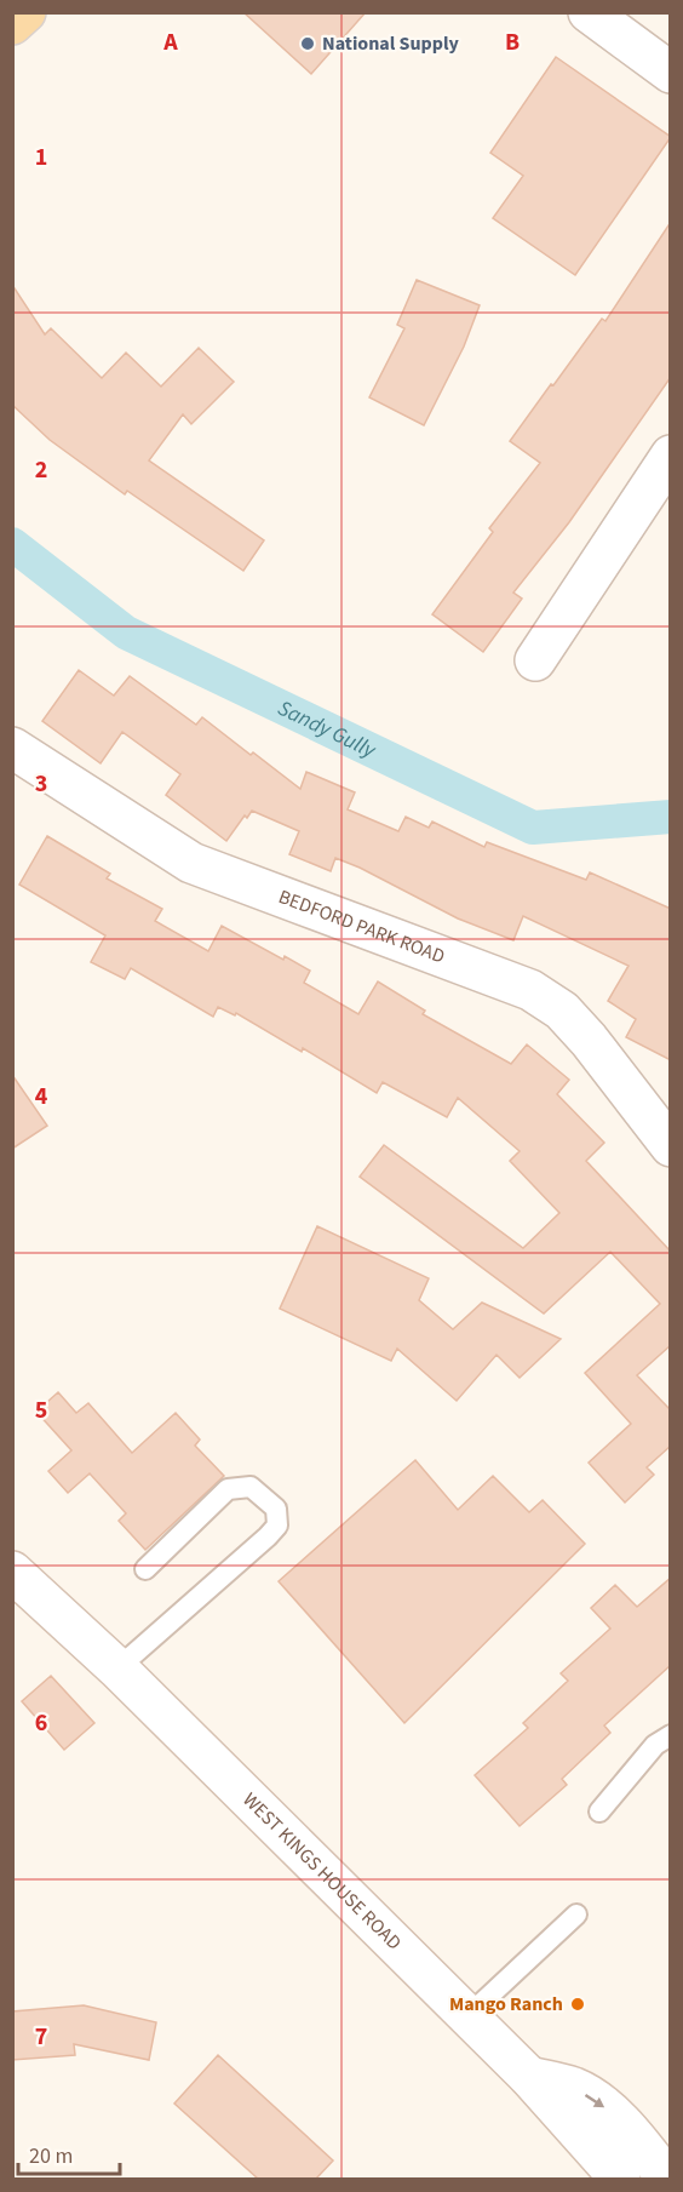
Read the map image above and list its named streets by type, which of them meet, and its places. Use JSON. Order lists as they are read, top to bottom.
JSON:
{
  "streets": {
    "street": ["BEDFORD PARK ROAD", "WEST KINGS HOUSE ROAD"]
  },
  "water": ["Sandy Gully"],
  "places": ["National Supply", "Mango Ranch"],
  "scale_bar": "20 m",
  "grid": {
    "columns": ["A", "B"],
    "rows": [
      "1",
      "2",
      "3",
      "4",
      "5",
      "6",
      "7"
    ]
  }
}
